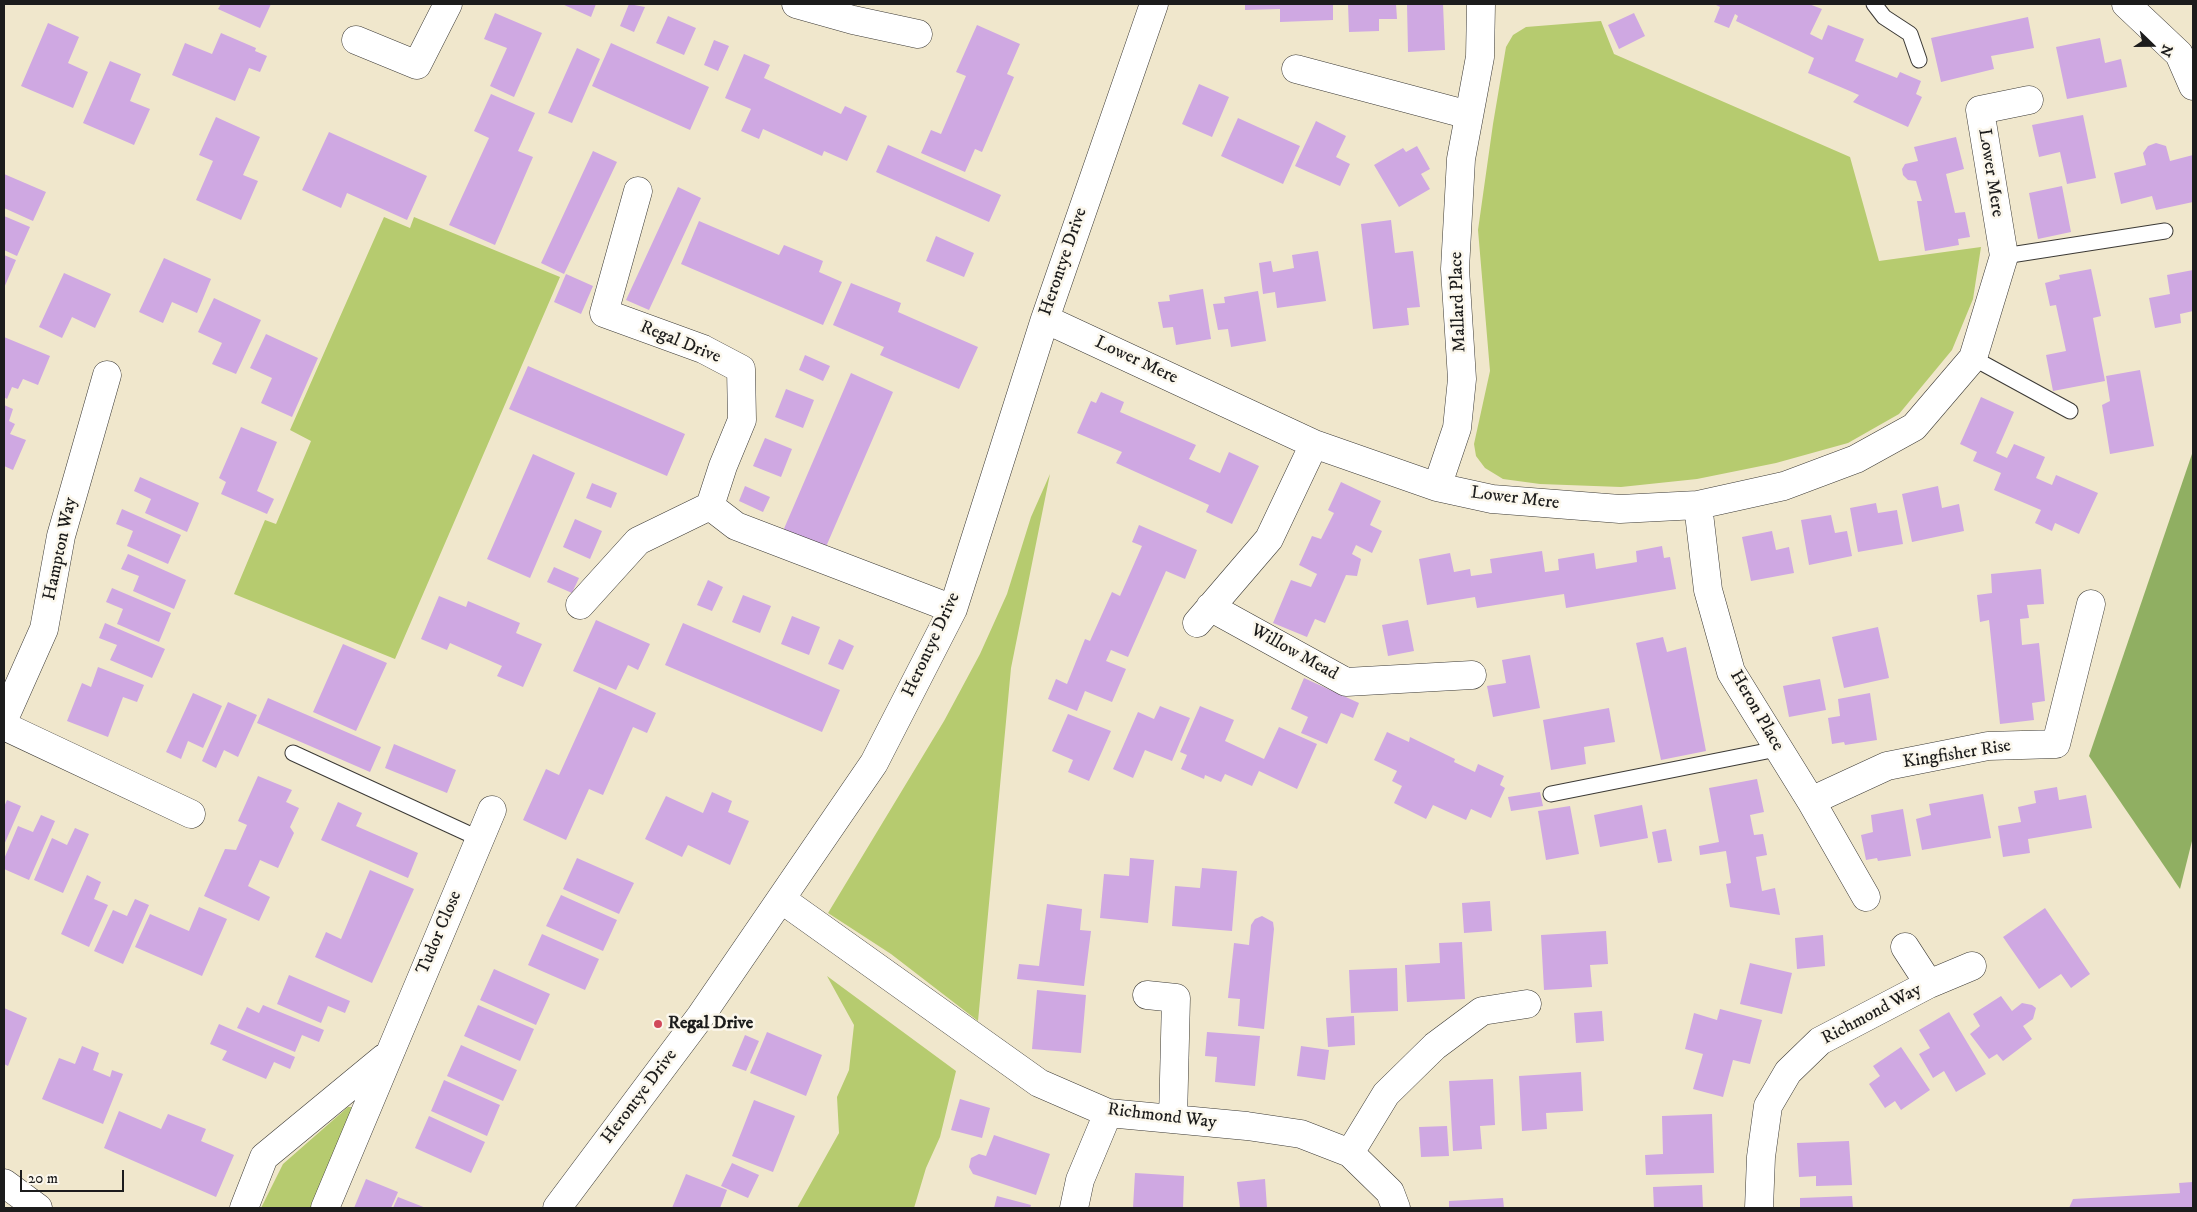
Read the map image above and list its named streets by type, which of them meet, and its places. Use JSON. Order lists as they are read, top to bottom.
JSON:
{
  "streets": {
    "street": [
      "Lower Mere",
      "Herontye Drive",
      "Mallard Place",
      "Regal Drive",
      "Hampton Way",
      "Willow Mead",
      "Heron Place",
      "Kingfisher Rise",
      "Tudor Close",
      "Richmond Way"
    ]
  },
  "crossings": [
    ["Lower Mere", "Herontye Drive"],
    ["Lower Mere", "Mallard Place"],
    ["Lower Mere", "Willow Mead"],
    ["Lower Mere", "Heron Place"],
    ["Herontye Drive", "Richmond Way"],
    ["Heron Place", "Kingfisher Rise"]
  ],
  "places": ["Regal Drive"],
  "scale_bar": "20 m",
  "north": "right"
}
